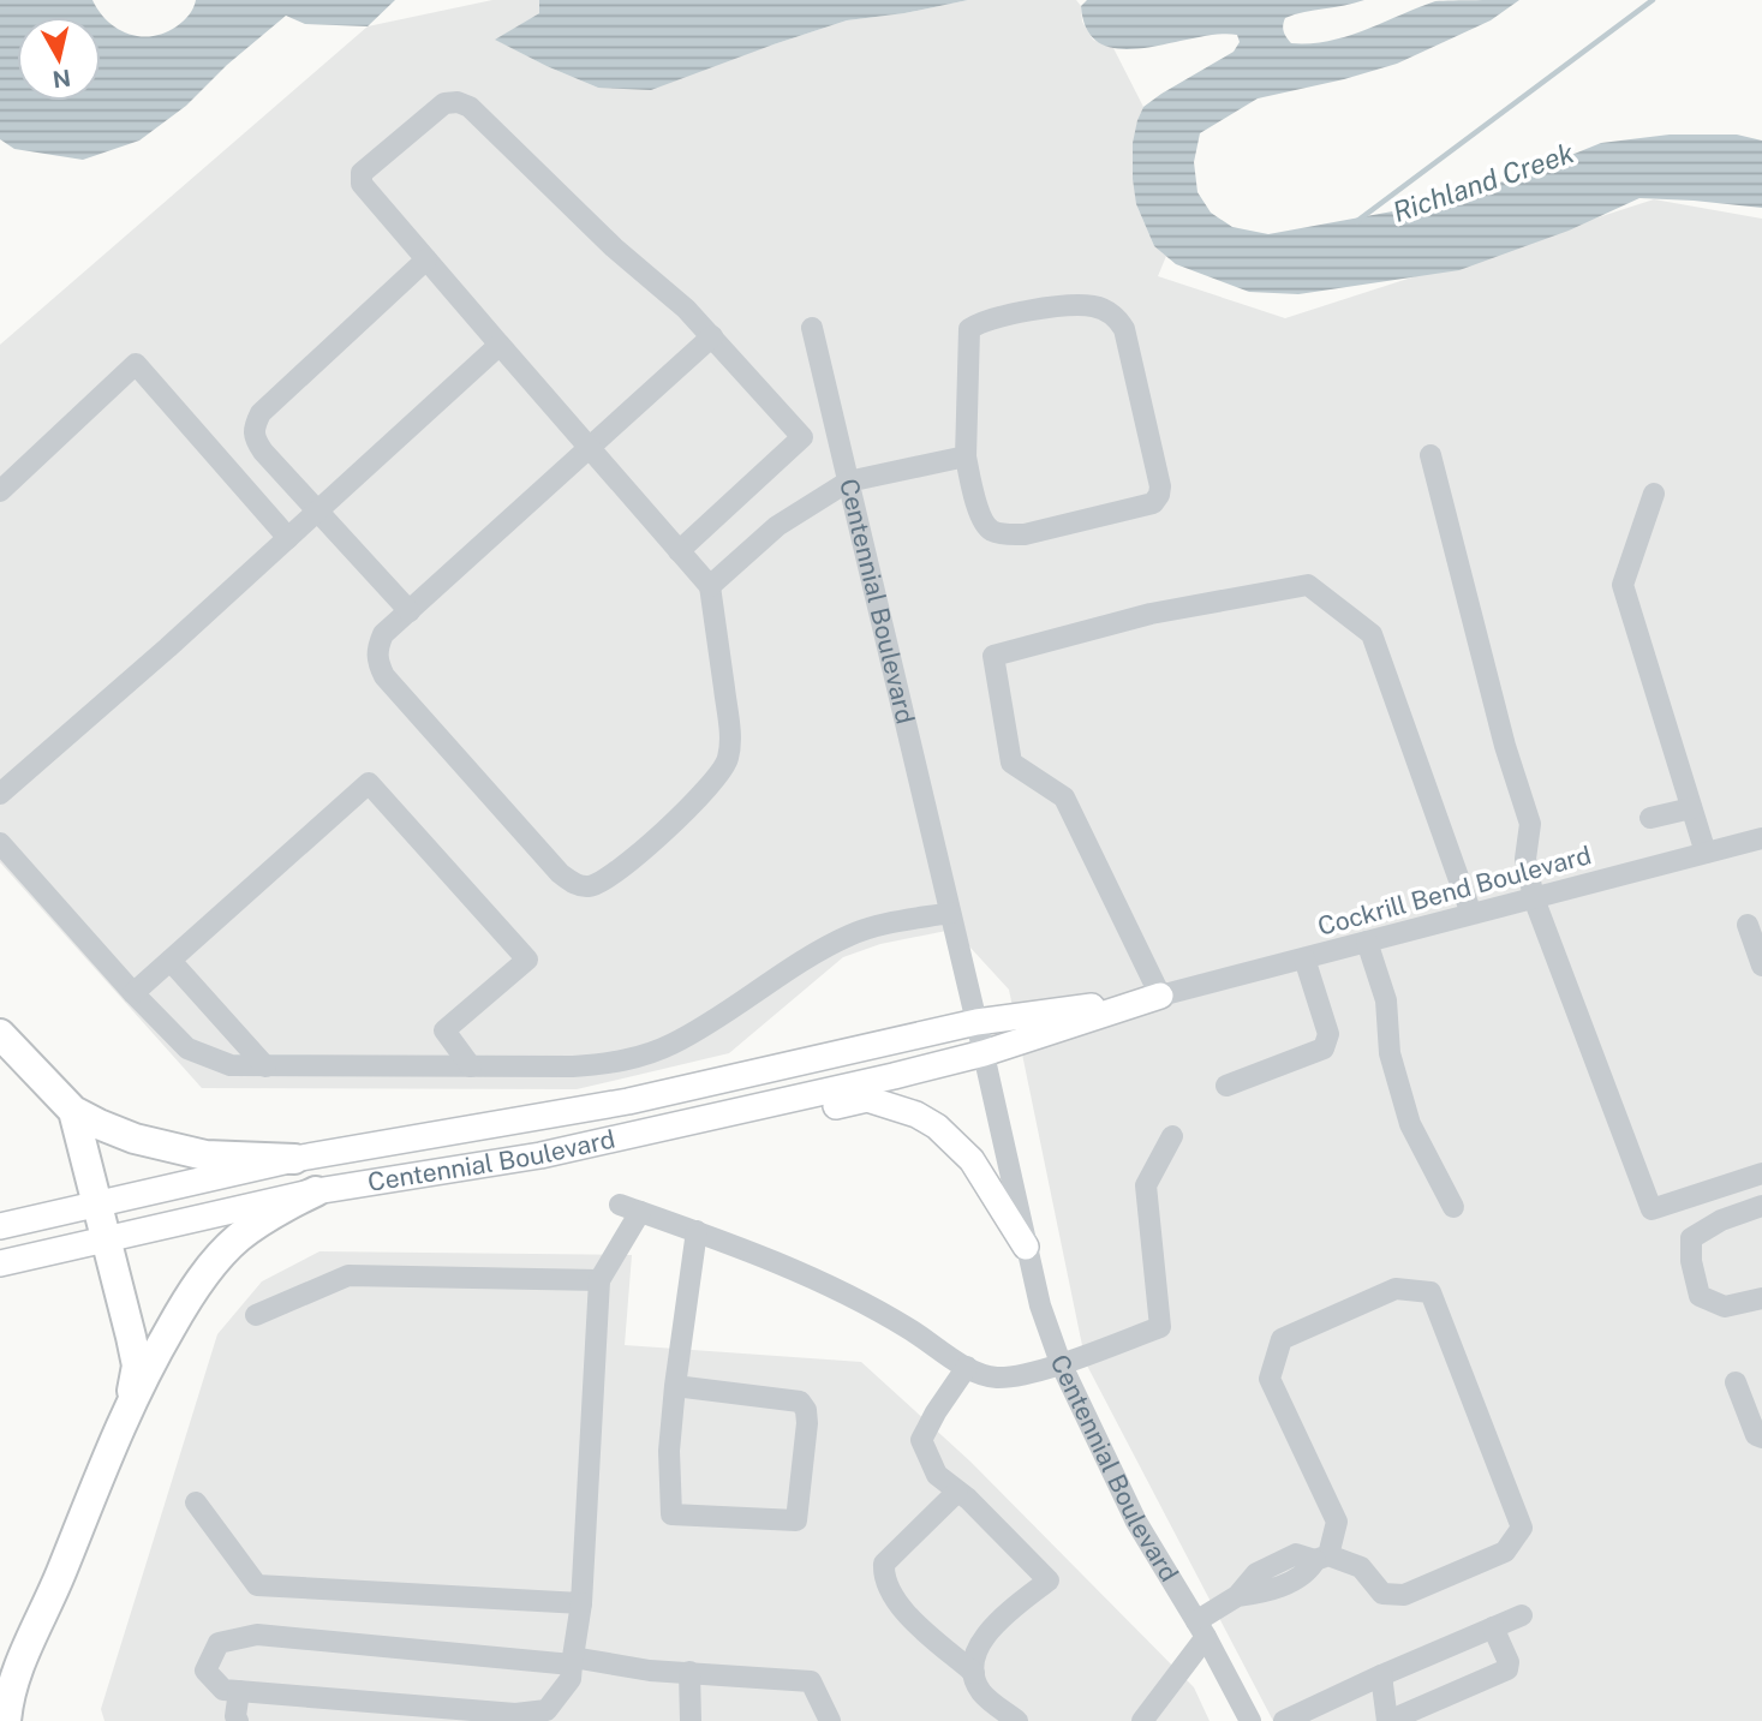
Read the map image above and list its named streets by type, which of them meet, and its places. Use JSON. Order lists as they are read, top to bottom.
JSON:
{
  "streets": {
    "main road": ["Centennial Boulevard"],
    "street": ["Cockrill Bend Boulevard"]
  },
  "crossings": [
    ["Centennial Boulevard", "Cockrill Bend Boulevard"]
  ],
  "water": ["Richland Creek"],
  "north": "bottom"
}
